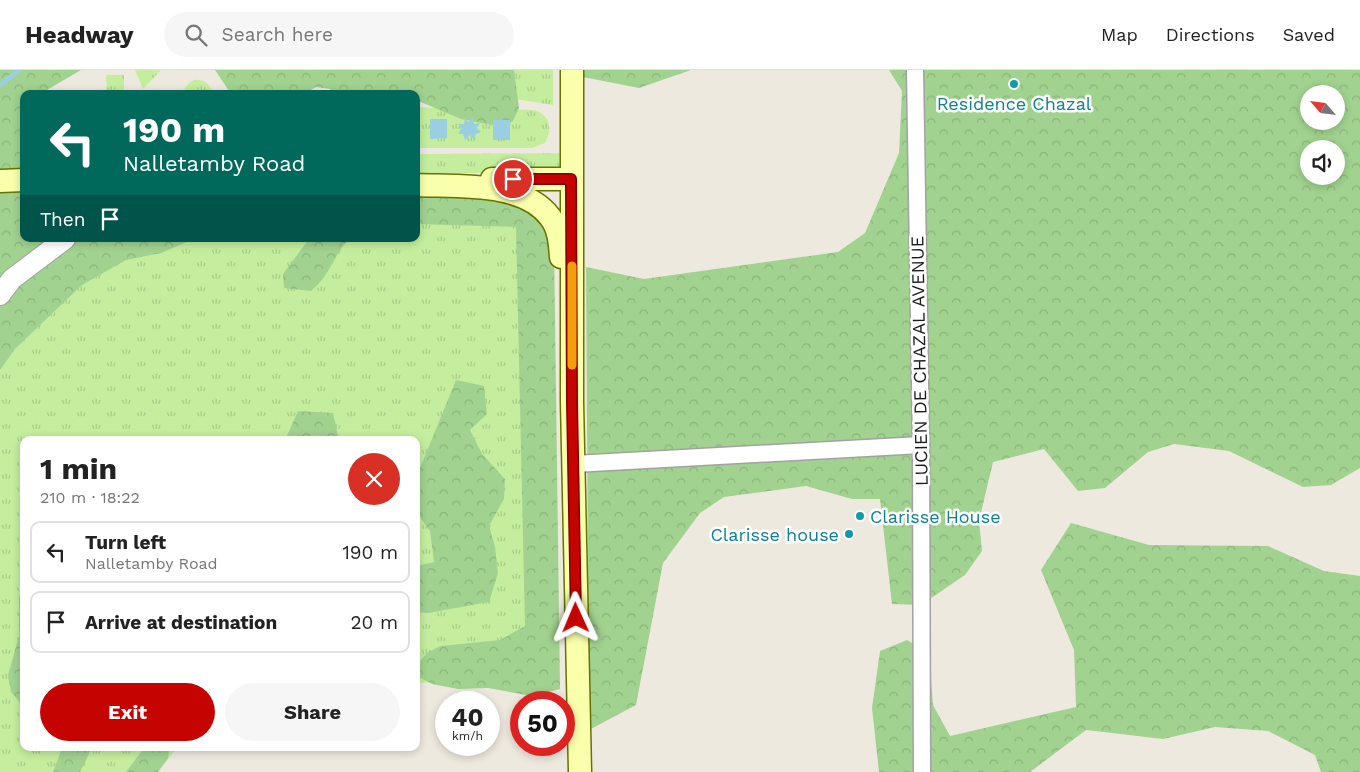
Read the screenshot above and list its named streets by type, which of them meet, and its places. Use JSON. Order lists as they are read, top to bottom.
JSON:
{
  "streets": {
    "street": ["LUCIEN DE CHAZAL AVENUE"]
  },
  "places": ["Residence Chazal", "Clarisse House", "Clarisse house"],
  "north": "top left",
  "page": {
    "header": "Headway",
    "search": "Search here",
    "nav": ["Map", "Directions", "Saved"],
    "turn": ["190 m", "Nalletamby Road"],
    "then": "Then",
    "heading": ["1 min", "210 m · 18:22"],
    "list": [
      {
        "name": "Turn left",
        "note": "Nalletamby Road",
        "value": "190 m"
      },
      {
        "name": "Arrive at destination",
        "value": "20 m"
      }
    ],
    "buttons": ["Exit", "Share"],
    "speed": "40 km/h",
    "limit": "50"
  }
}
